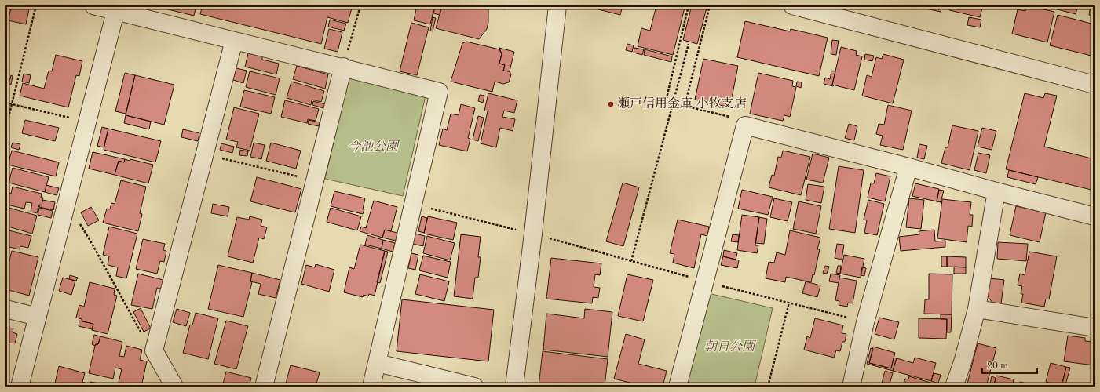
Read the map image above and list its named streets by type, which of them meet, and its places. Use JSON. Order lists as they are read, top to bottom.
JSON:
{
  "parks": ["今池公園", "朝日公園"],
  "places": ["瀬戸信用金庫 小牧支店"],
  "scale_bar": "20 m"
}
